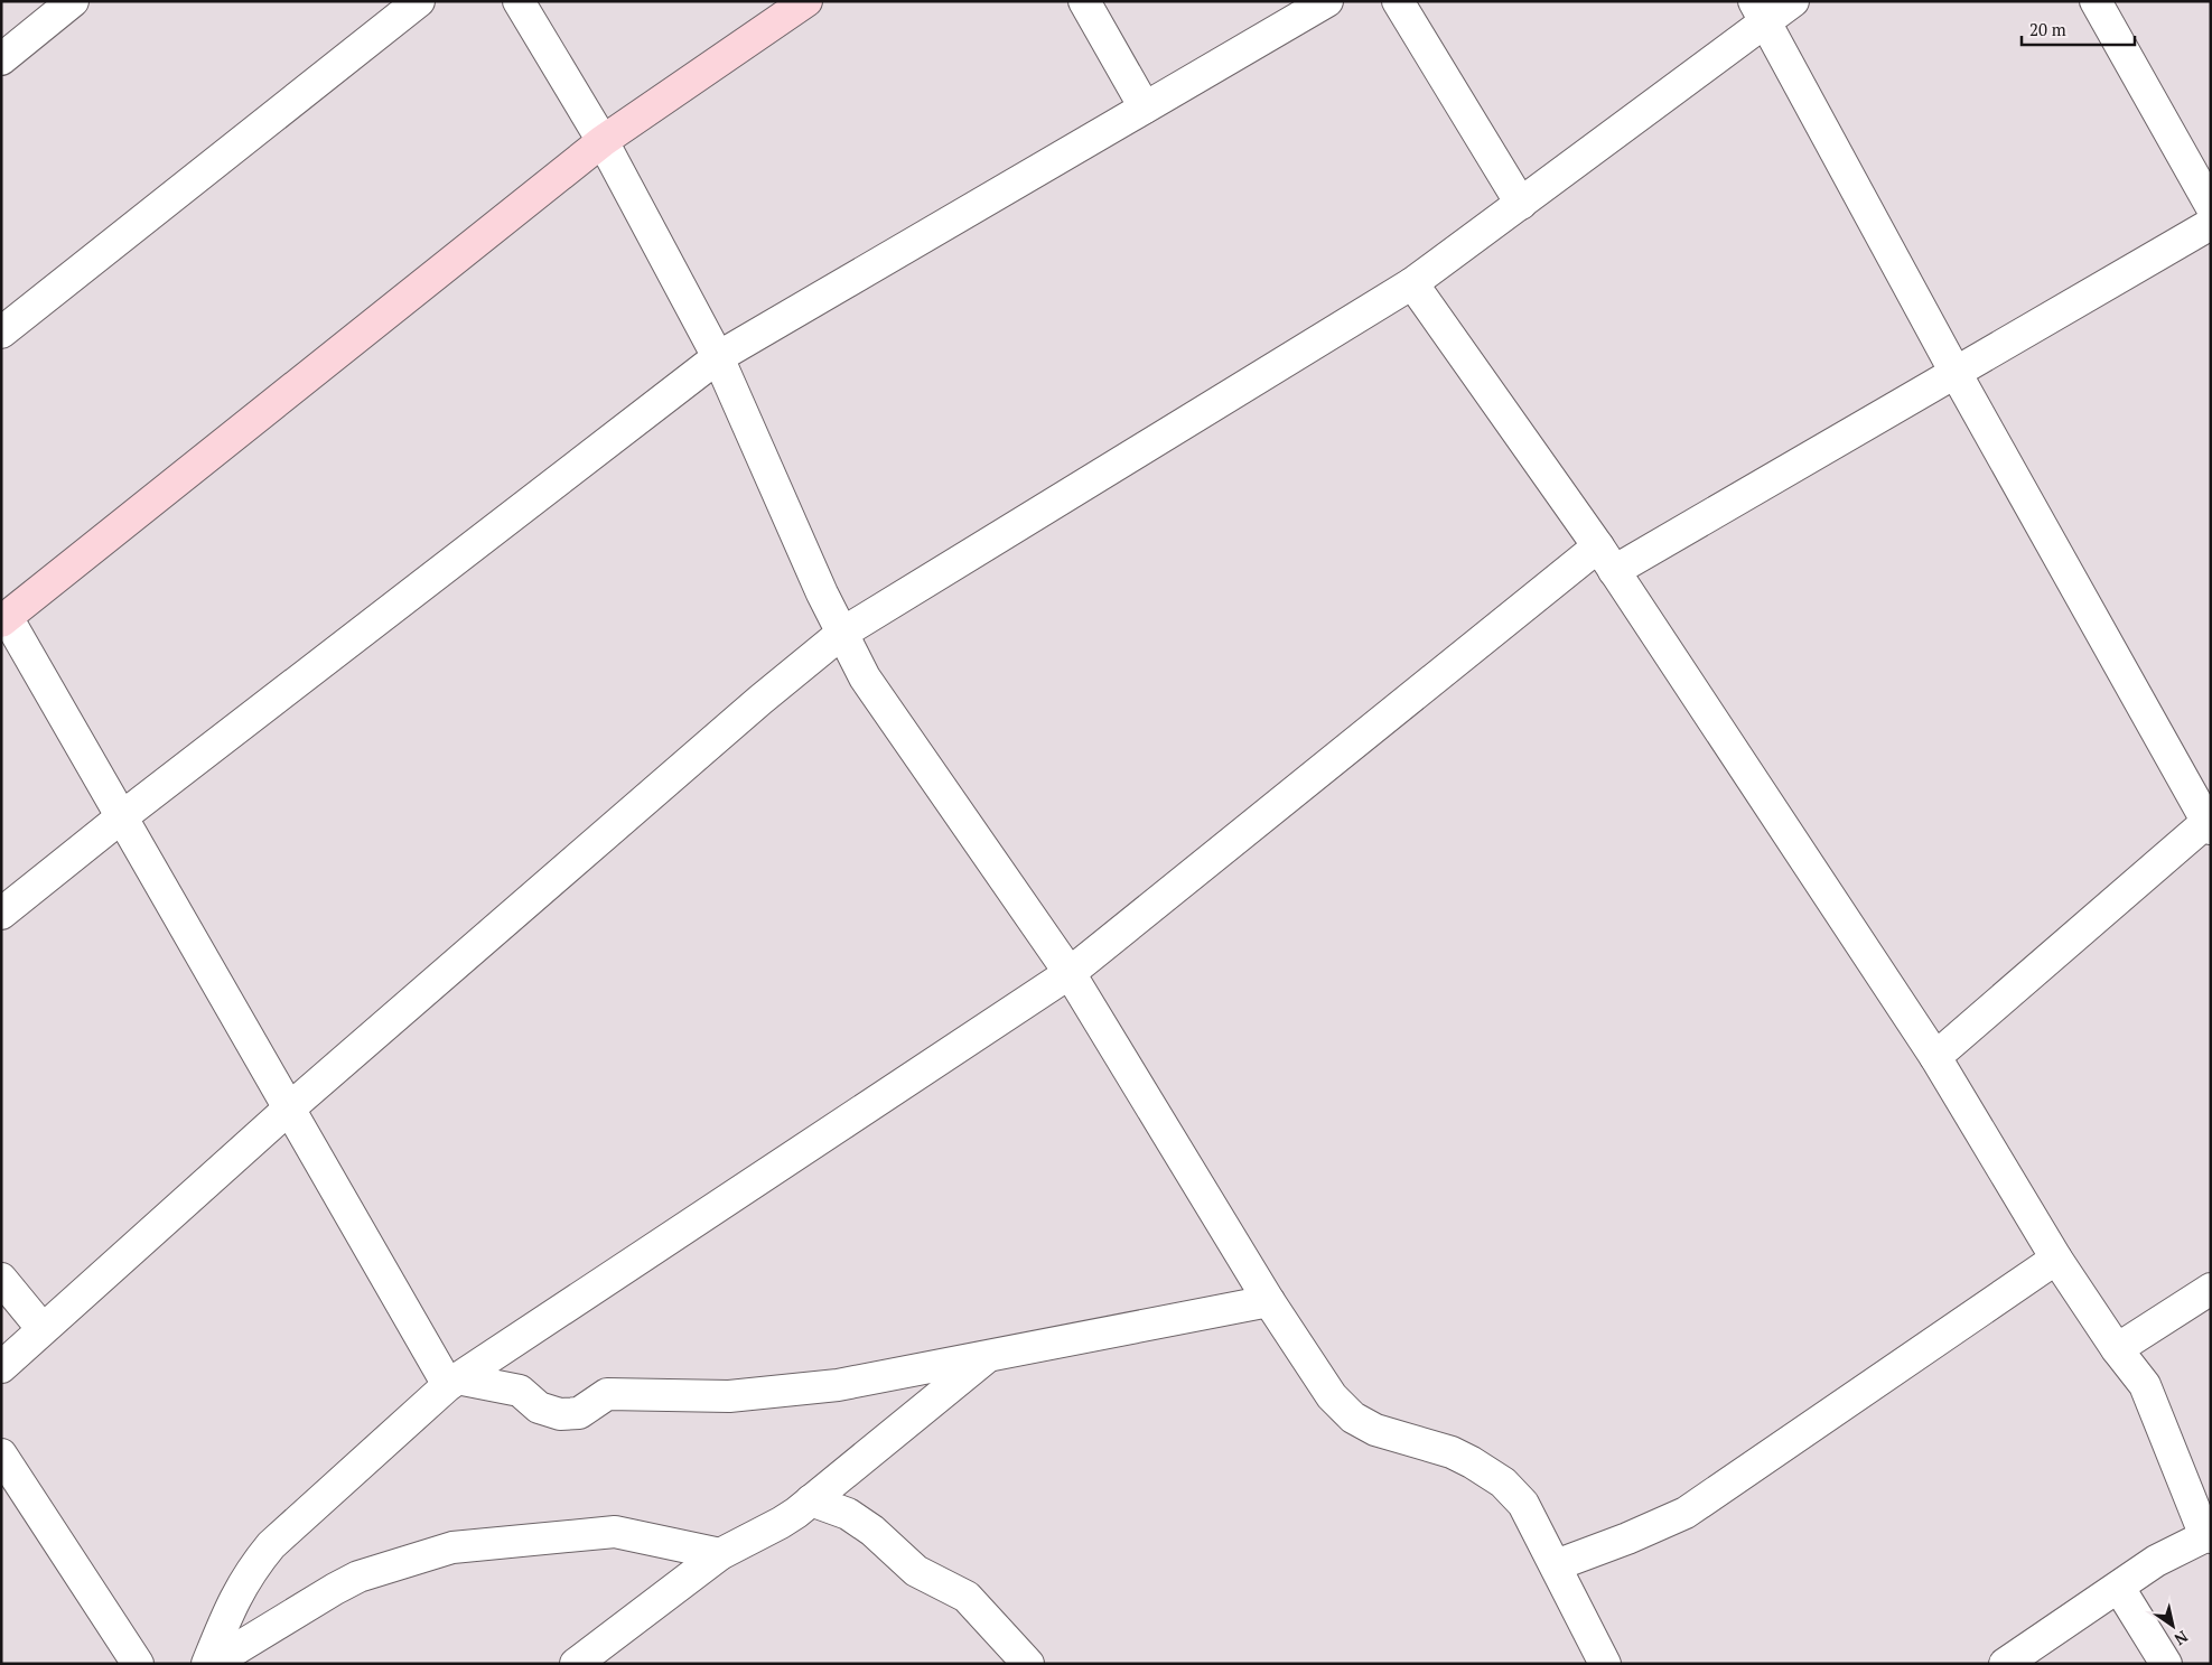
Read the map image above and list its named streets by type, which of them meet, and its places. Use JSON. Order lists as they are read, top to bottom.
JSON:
{
  "scale_bar": "20 m",
  "north": "bottom right"
}
